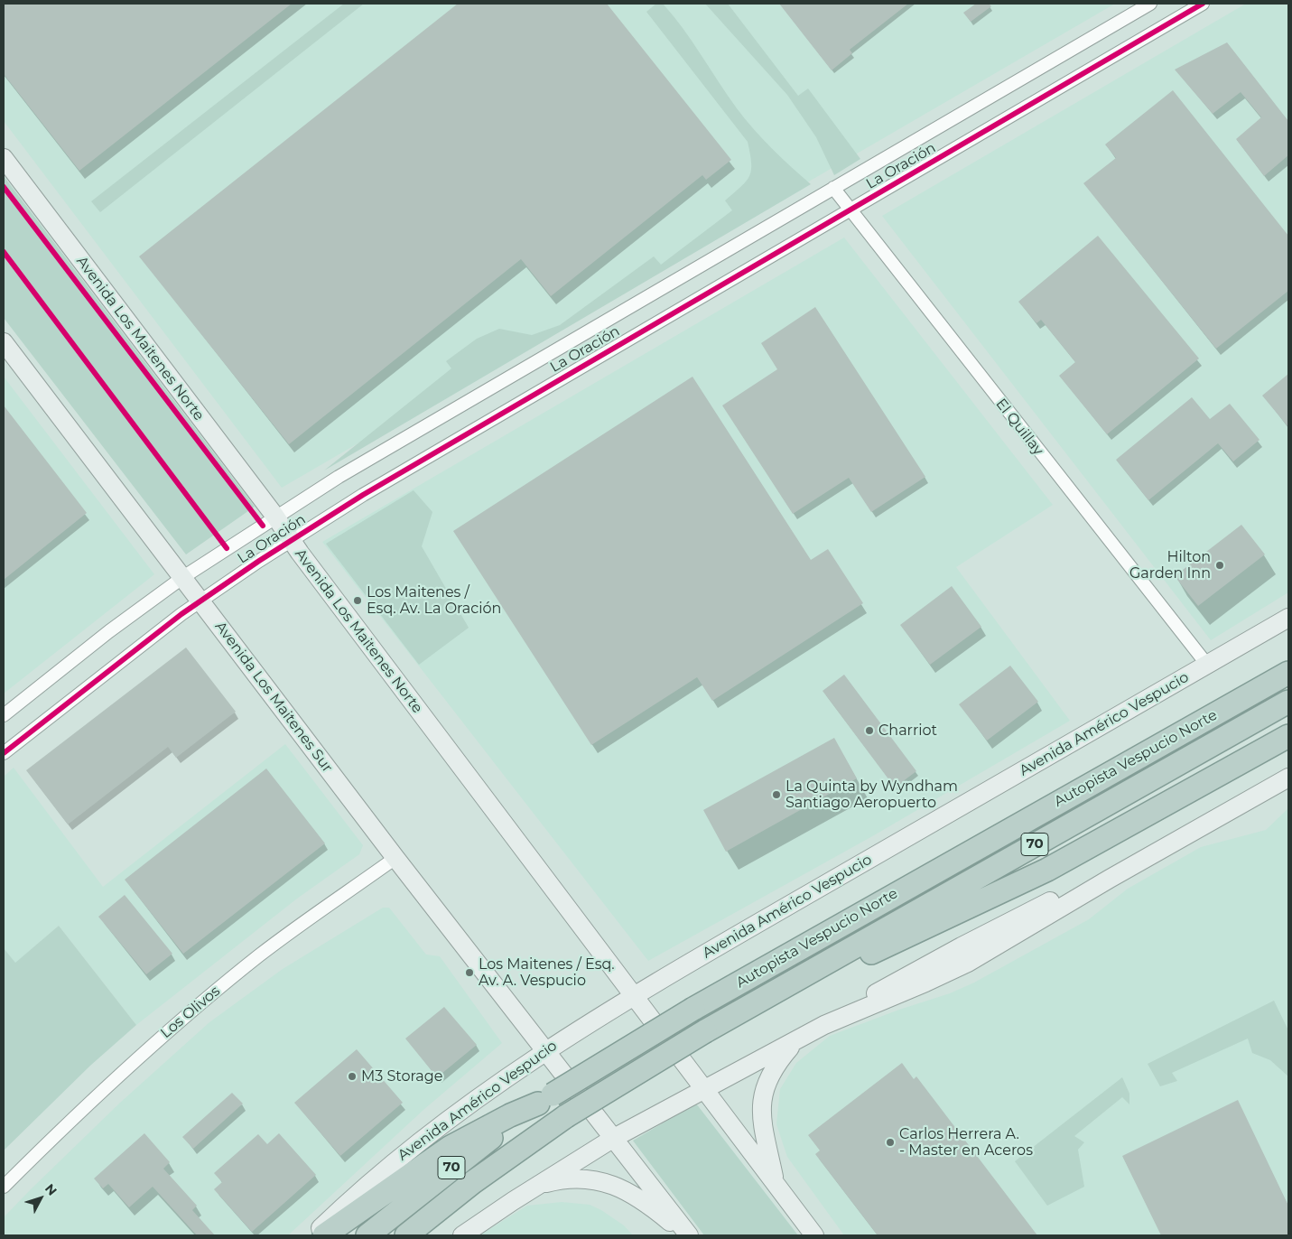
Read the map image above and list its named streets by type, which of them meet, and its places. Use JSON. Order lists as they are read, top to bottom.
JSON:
{
  "streets": {
    "highway": ["Autopista Vespucio Norte", "70"],
    "street": [
      "La Oración",
      "Avenida Los Maitenes Norte",
      "El Quillay",
      "Avenida Los Maitenes Sur",
      "Avenida Américo Vespucio",
      "Los Olivos"
    ]
  },
  "crossings": [
    ["La Oración", "Avenida Los Maitenes Norte"],
    ["La Oración", "El Quillay"],
    ["La Oración", "Avenida Los Maitenes Sur"],
    ["Avenida Los Maitenes Norte", "Avenida Américo Vespucio"],
    ["El Quillay", "Avenida Américo Vespucio"],
    ["Avenida Los Maitenes Sur", "Avenida Américo Vespucio"],
    ["Avenida Los Maitenes Sur", "Los Olivos"]
  ],
  "places": [
    "Hilton Garden Inn",
    "Los Maitenes / Esq. Av. La Oración",
    "Charriot",
    "La Quinta by Wyndham Santiago Aeropuerto",
    "Los Maitenes / Esq. Av. A. Vespucio",
    "M3 Storage",
    "Carlos Herrera A. - Master en Aceros"
  ],
  "north": "top right"
}
